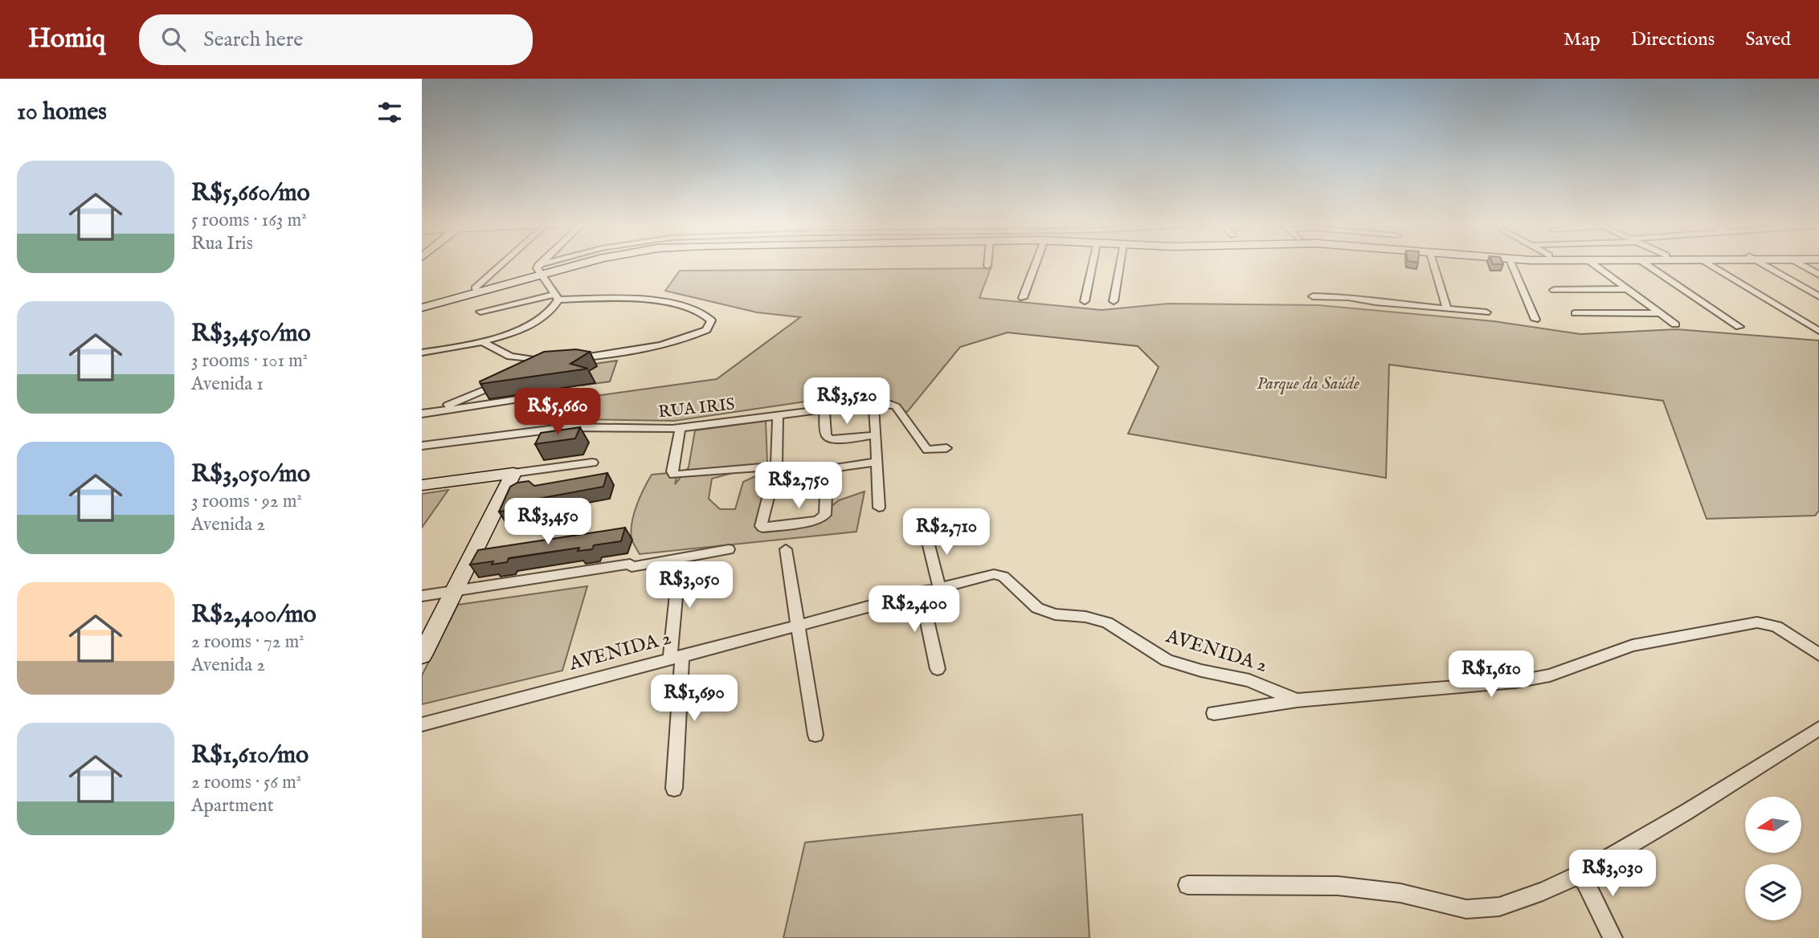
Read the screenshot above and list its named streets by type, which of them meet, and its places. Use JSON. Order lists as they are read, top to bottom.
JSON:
{
  "streets": {
    "street": ["RUA IRIS", "AVENIDA 2"]
  },
  "parks": ["Parque da Saúde"],
  "north": "left",
  "page": {
    "header": "Homiq",
    "search": "Search here",
    "nav": ["Map", "Directions", "Saved"],
    "heading": "10 homes",
    "list": [
      {
        "name": "R$5,660/mo",
        "note": "5 rooms · 163 m² · Rua Iris"
      },
      {
        "name": "R$3,450/mo",
        "note": "3 rooms · 101 m² · Avenida 1"
      },
      {
        "name": "R$3,050/mo",
        "note": "3 rooms · 92 m² · Avenida 2"
      },
      {
        "name": "R$2,400/mo",
        "note": "2 rooms · 72 m² · Avenida 2"
      },
      {
        "name": "R$1,610/mo",
        "note": "2 rooms · 56 m² · Apartment"
      }
    ],
    "price": [
      "R$3,520",
      "R$5,660",
      "R$2,750",
      "R$3,450",
      "R$2,710",
      "R$3,050",
      "R$2,400",
      "R$1,610",
      "R$1,690",
      "R$3,030"
    ]
  }
}
